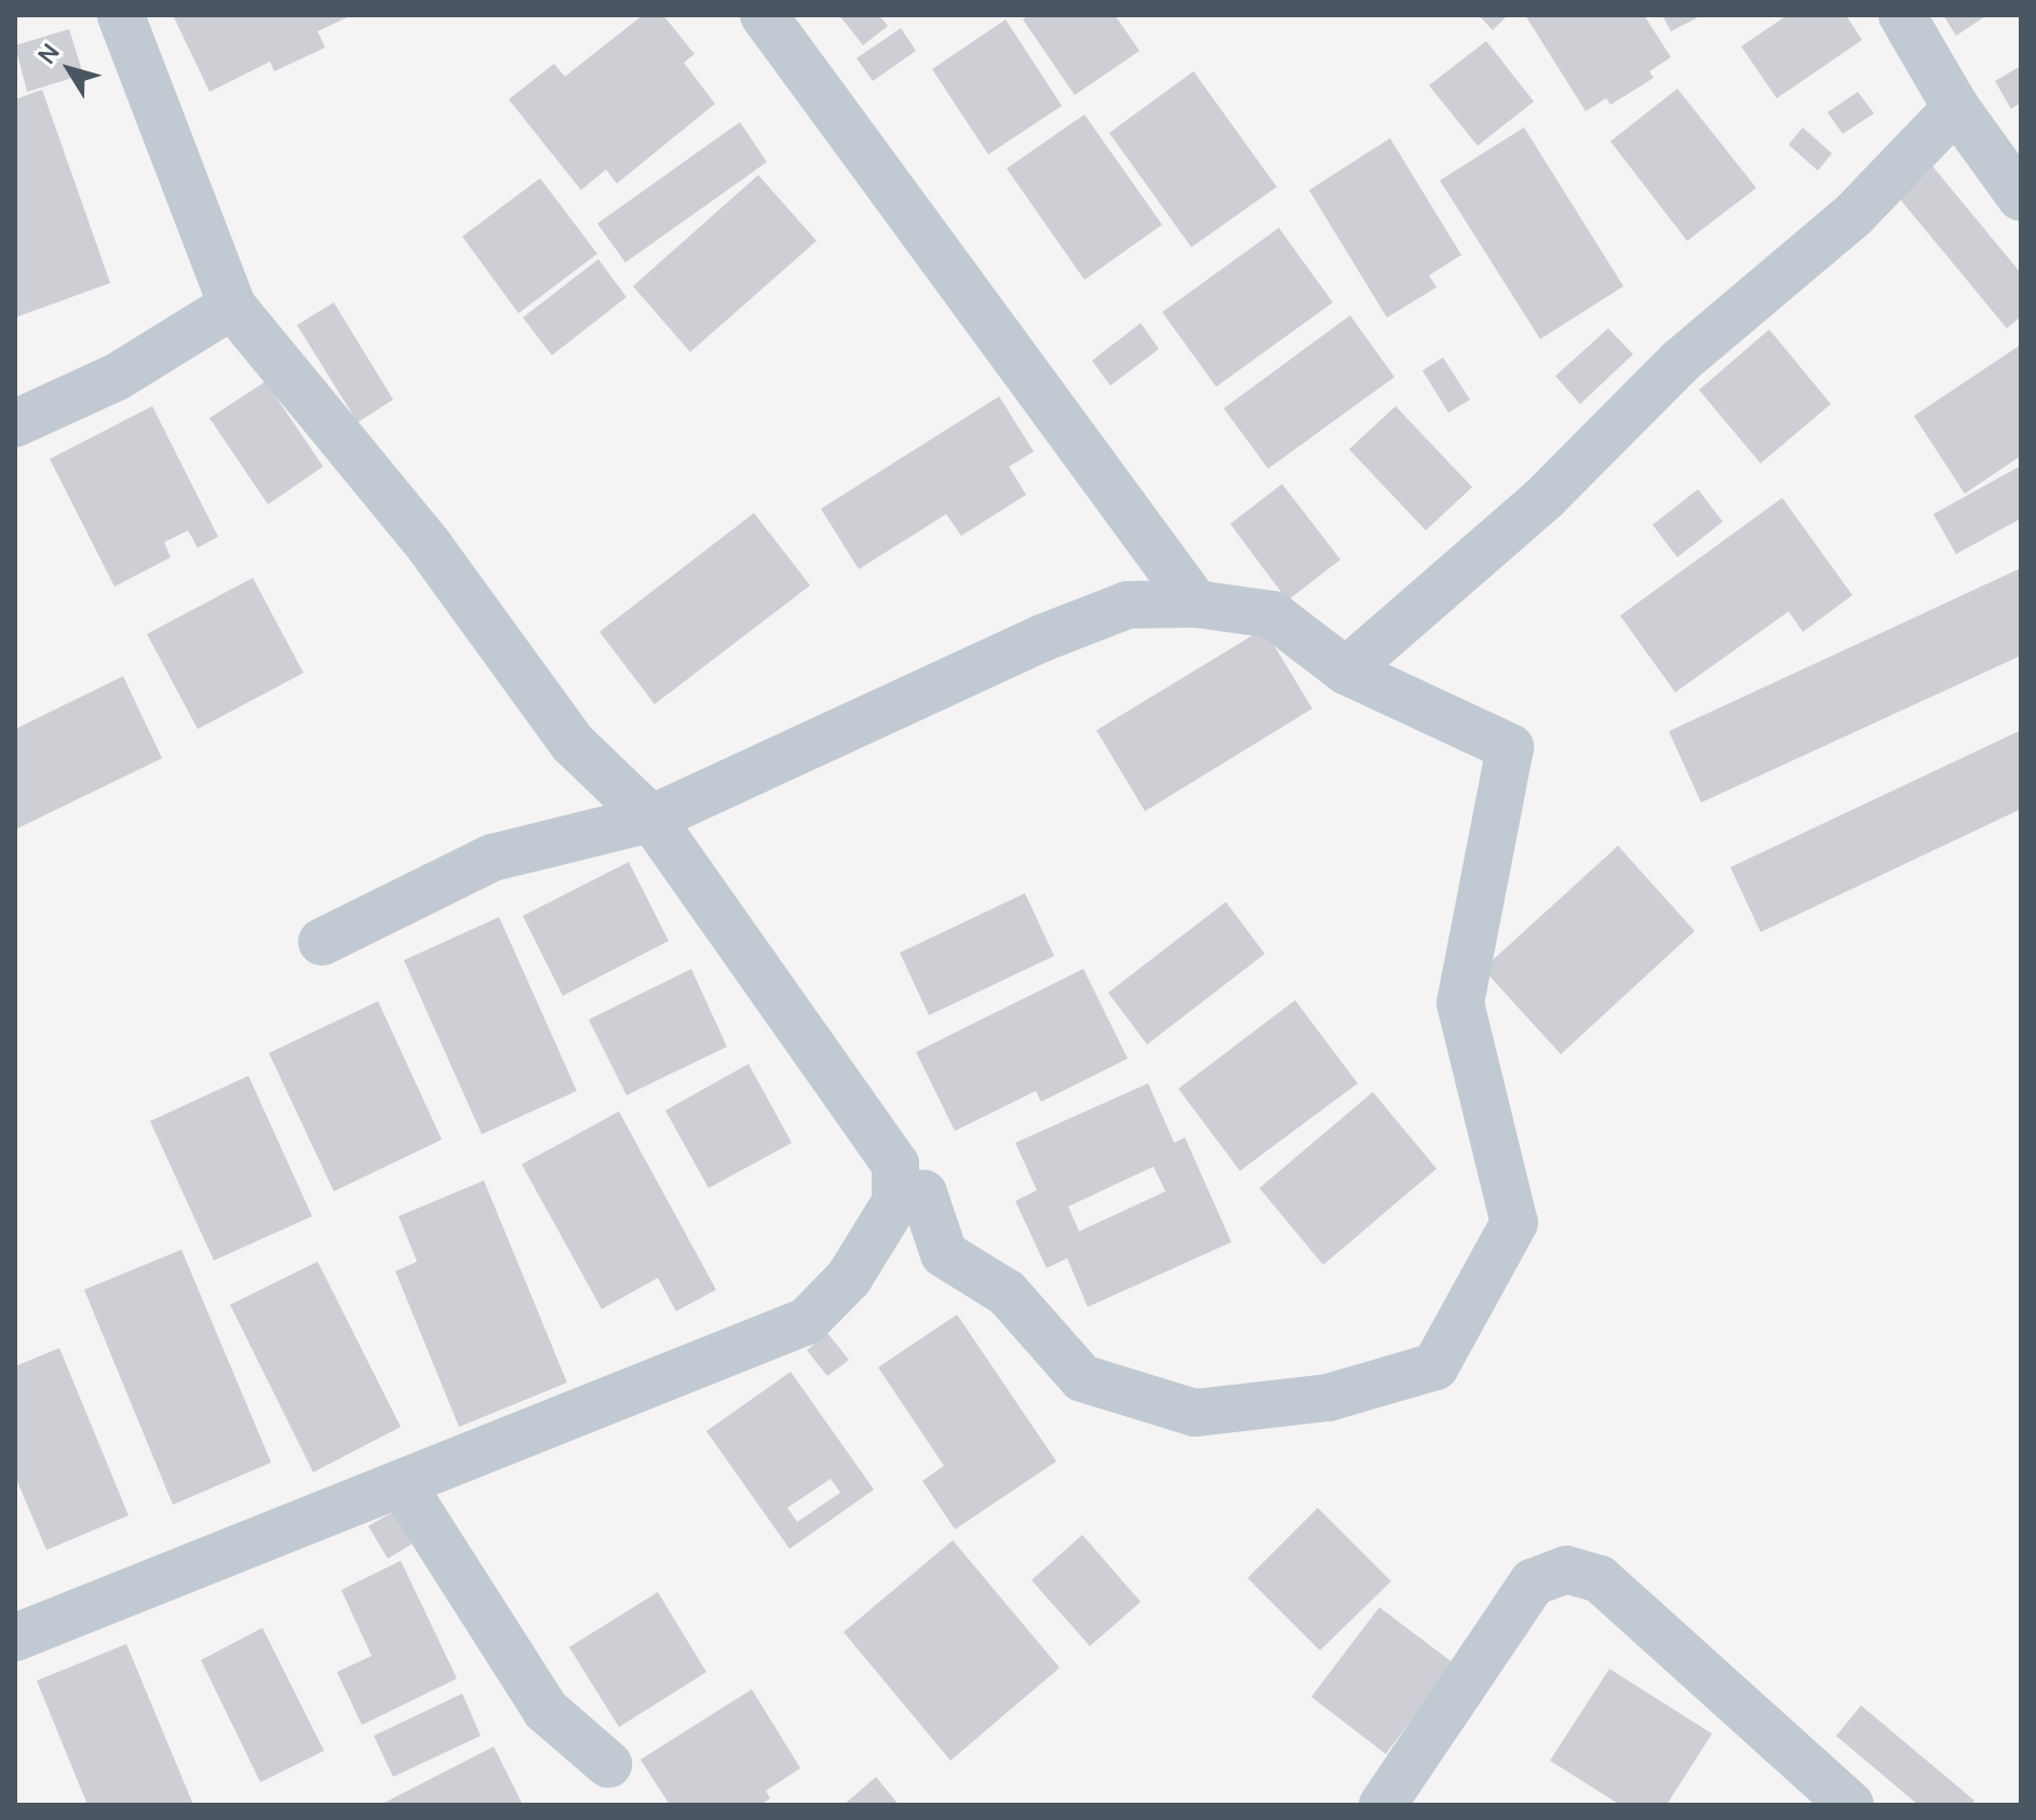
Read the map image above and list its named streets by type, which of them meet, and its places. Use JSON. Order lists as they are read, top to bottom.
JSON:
{
  "north": "top left"
}
